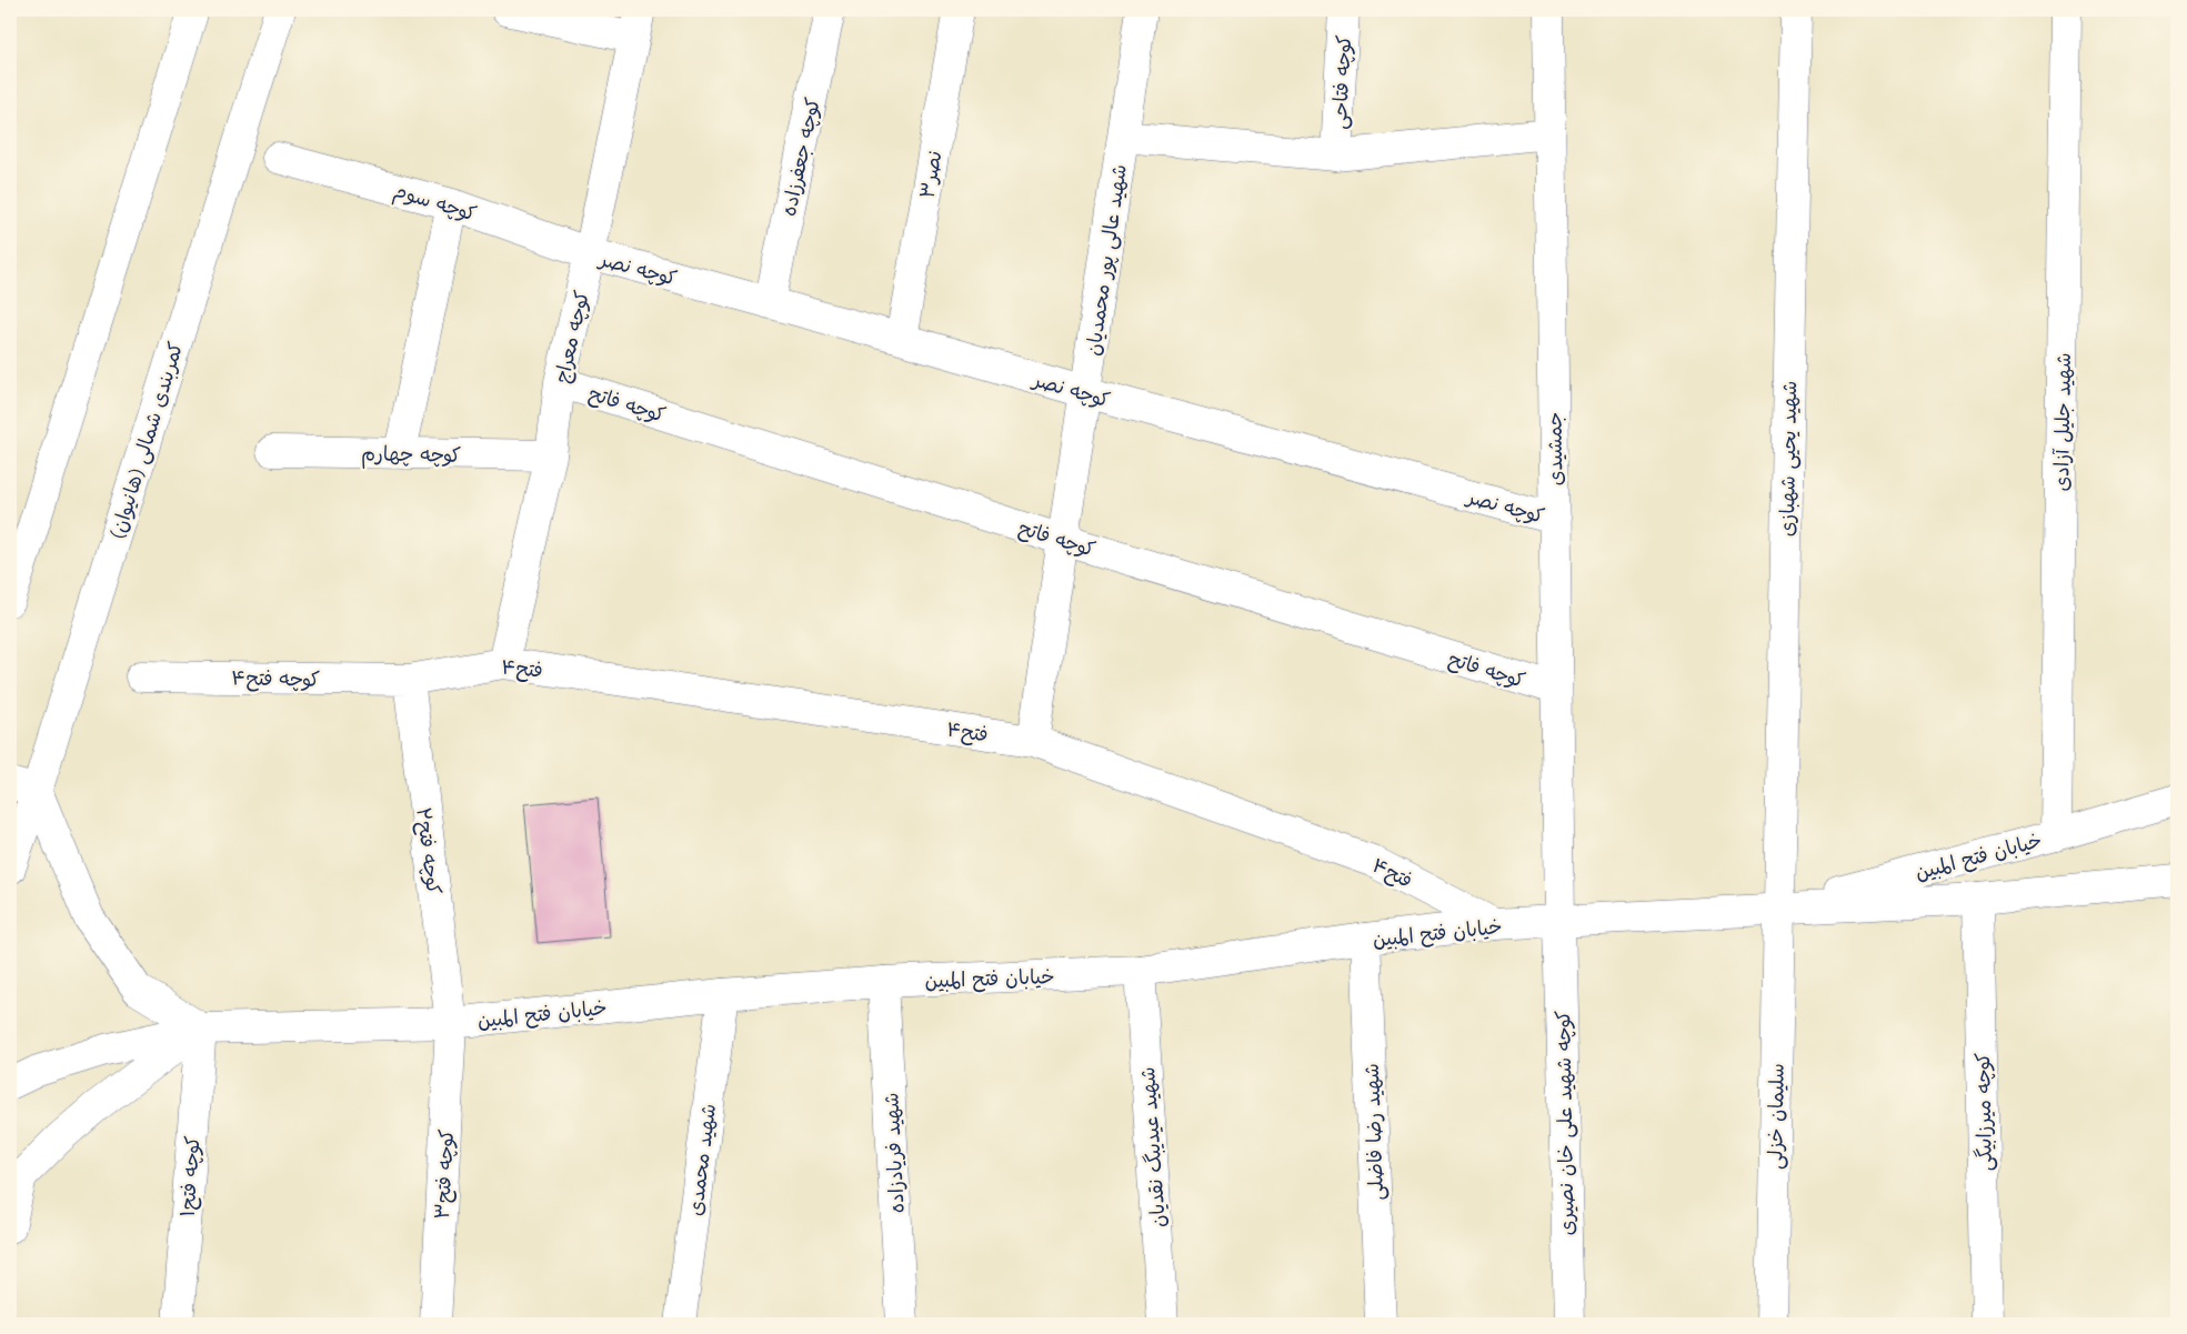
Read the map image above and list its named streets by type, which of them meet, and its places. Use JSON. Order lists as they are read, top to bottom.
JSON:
{
  "streets": {
    "street": [
      "کوچه فتاحی",
      "کوچه جعفرزاده",
      "نصر۳",
      "کوچه سوم",
      "شهید عالی پور محمدیان",
      "کوچه نصر",
      "کوچه معراج",
      "کوچه فاتح",
      "شهید جلیل آزادی",
      "کمربندی شمالی (هانیوان)",
      "جمشیدی",
      "کوچه چهارم",
      "شهید یحیی شهبازی",
      "فتح۴",
      "کوچه فتح۴",
      "کوچه فتح۲",
      "خیابان فتح المبین",
      "کوچه میرزابیگی",
      "سلیمان خزلی",
      "کوچه شهید علی خان نصیری",
      "شهید رضا فاضلی",
      "شهید عیدیبگ نقدیان",
      "شهید فریادزاده",
      "شهید محمدی",
      "کوچه فتح۳",
      "کوچه فتح۱"
    ]
  },
  "crossings": [
    ["کوچه جعفرزاده", "کوچه نصر"],
    ["نصر۳", "کوچه نصر"],
    ["کوچه سوم", "کوچه نصر"],
    ["کوچه سوم", "کوچه معراج"],
    ["شهید عالی پور محمدیان", "کوچه نصر"],
    ["شهید عالی پور محمدیان", "کوچه فاتح"],
    ["شهید عالی پور محمدیان", "فتح۴"],
    ["کوچه نصر", "کوچه معراج"],
    ["کوچه نصر", "جمشیدی"],
    ["کوچه معراج", "کوچه فاتح"],
    ["کوچه معراج", "کوچه چهارم"],
    ["کوچه معراج", "فتح۴"],
    ["کوچه فاتح", "جمشیدی"],
    ["شهید جلیل آزادی", "خیابان فتح المبین"],
    ["جمشیدی", "خیابان فتح المبین"],
    ["جمشیدی", "کوچه شهید علی خان نصیری"],
    ["شهید یحیی شهبازی", "خیابان فتح المبین"],
    ["شهید یحیی شهبازی", "سلیمان خزلی"],
    ["فتح۴", "کوچه فتح۴"],
    ["فتح۴", "کوچه فتح۲"],
    ["فتح۴", "خیابان فتح المبین"],
    ["کوچه فتح۴", "کوچه فتح۲"],
    ["کوچه فتح۲", "خیابان فتح المبین"],
    ["کوچه فتح۲", "کوچه فتح۳"],
    ["خیابان فتح المبین", "کوچه میرزابیگی"],
    ["خیابان فتح المبین", "سلیمان خزلی"],
    ["خیابان فتح المبین", "کوچه شهید علی خان نصیری"],
    ["خیابان فتح المبین", "شهید رضا فاضلی"],
    ["خیابان فتح المبین", "شهید عیدیبگ نقدیان"],
    ["خیابان فتح المبین", "شهید فریادزاده"],
    ["خیابان فتح المبین", "شهید محمدی"],
    ["خیابان فتح المبین", "کوچه فتح۳"],
    ["خیابان فتح المبین", "کوچه فتح۱"]
  ]
}
